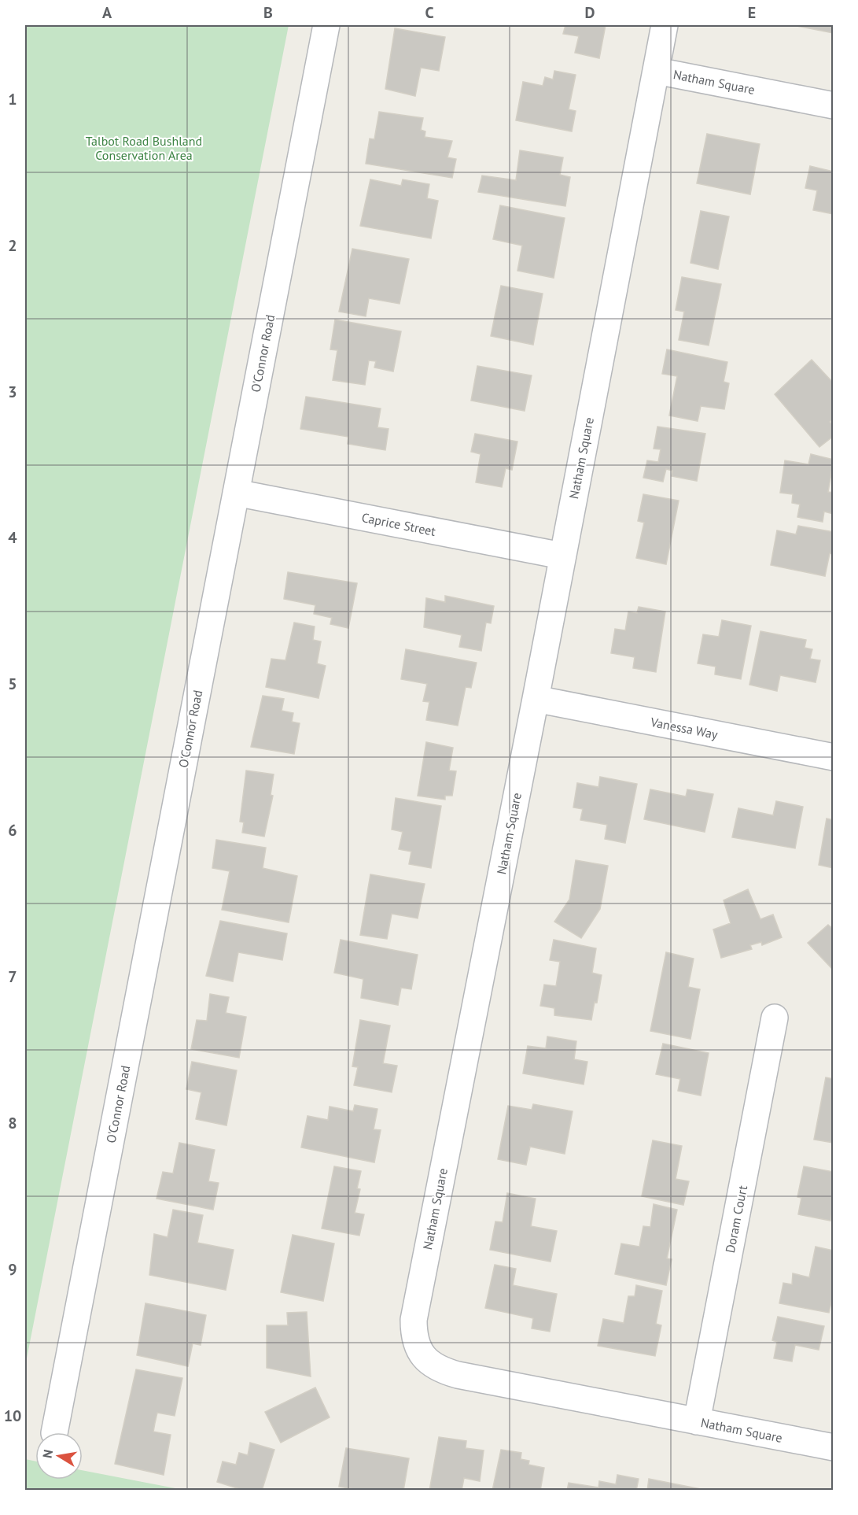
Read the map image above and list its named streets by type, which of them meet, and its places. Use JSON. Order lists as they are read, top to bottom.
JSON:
{
  "streets": {
    "street": [
      "Natham Square",
      "O'Connor Road",
      "Caprice Street",
      "Vanessa Way",
      "Doram Court"
    ]
  },
  "crossings": [
    ["Natham Square", "Caprice Street"],
    ["Natham Square", "Vanessa Way"],
    ["Natham Square", "Doram Court"],
    ["O'Connor Road", "Caprice Street"]
  ],
  "parks": ["Talbot Road Bushland Conservation Area"],
  "north": "left",
  "grid": {
    "columns": [
      "A",
      "B",
      "C",
      "D",
      "E"
    ],
    "rows": [
      "1",
      "2",
      "3",
      "4",
      "5",
      "6",
      "7",
      "8",
      "9",
      "10"
    ]
  }
}
